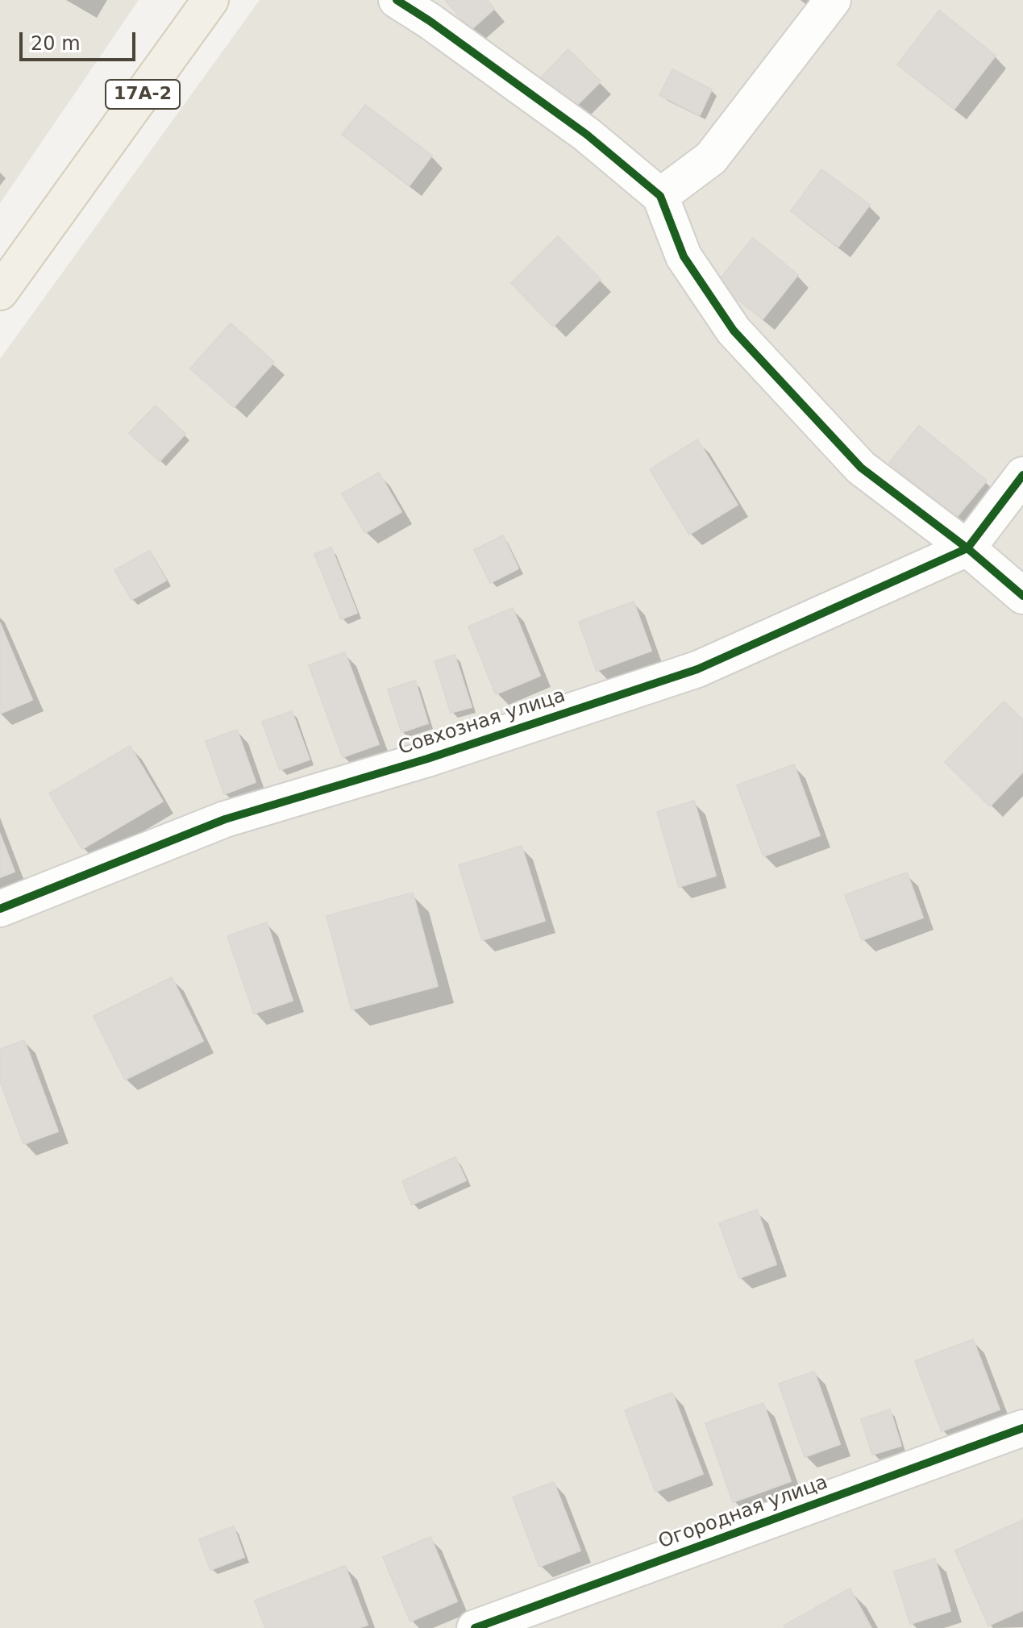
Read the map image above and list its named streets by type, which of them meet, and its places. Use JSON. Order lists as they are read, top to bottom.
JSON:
{
  "streets": {
    "main road": ["17А-2"],
    "street": ["Совхозная улица", "Огородная улица"]
  },
  "scale_bar": "20 m"
}
